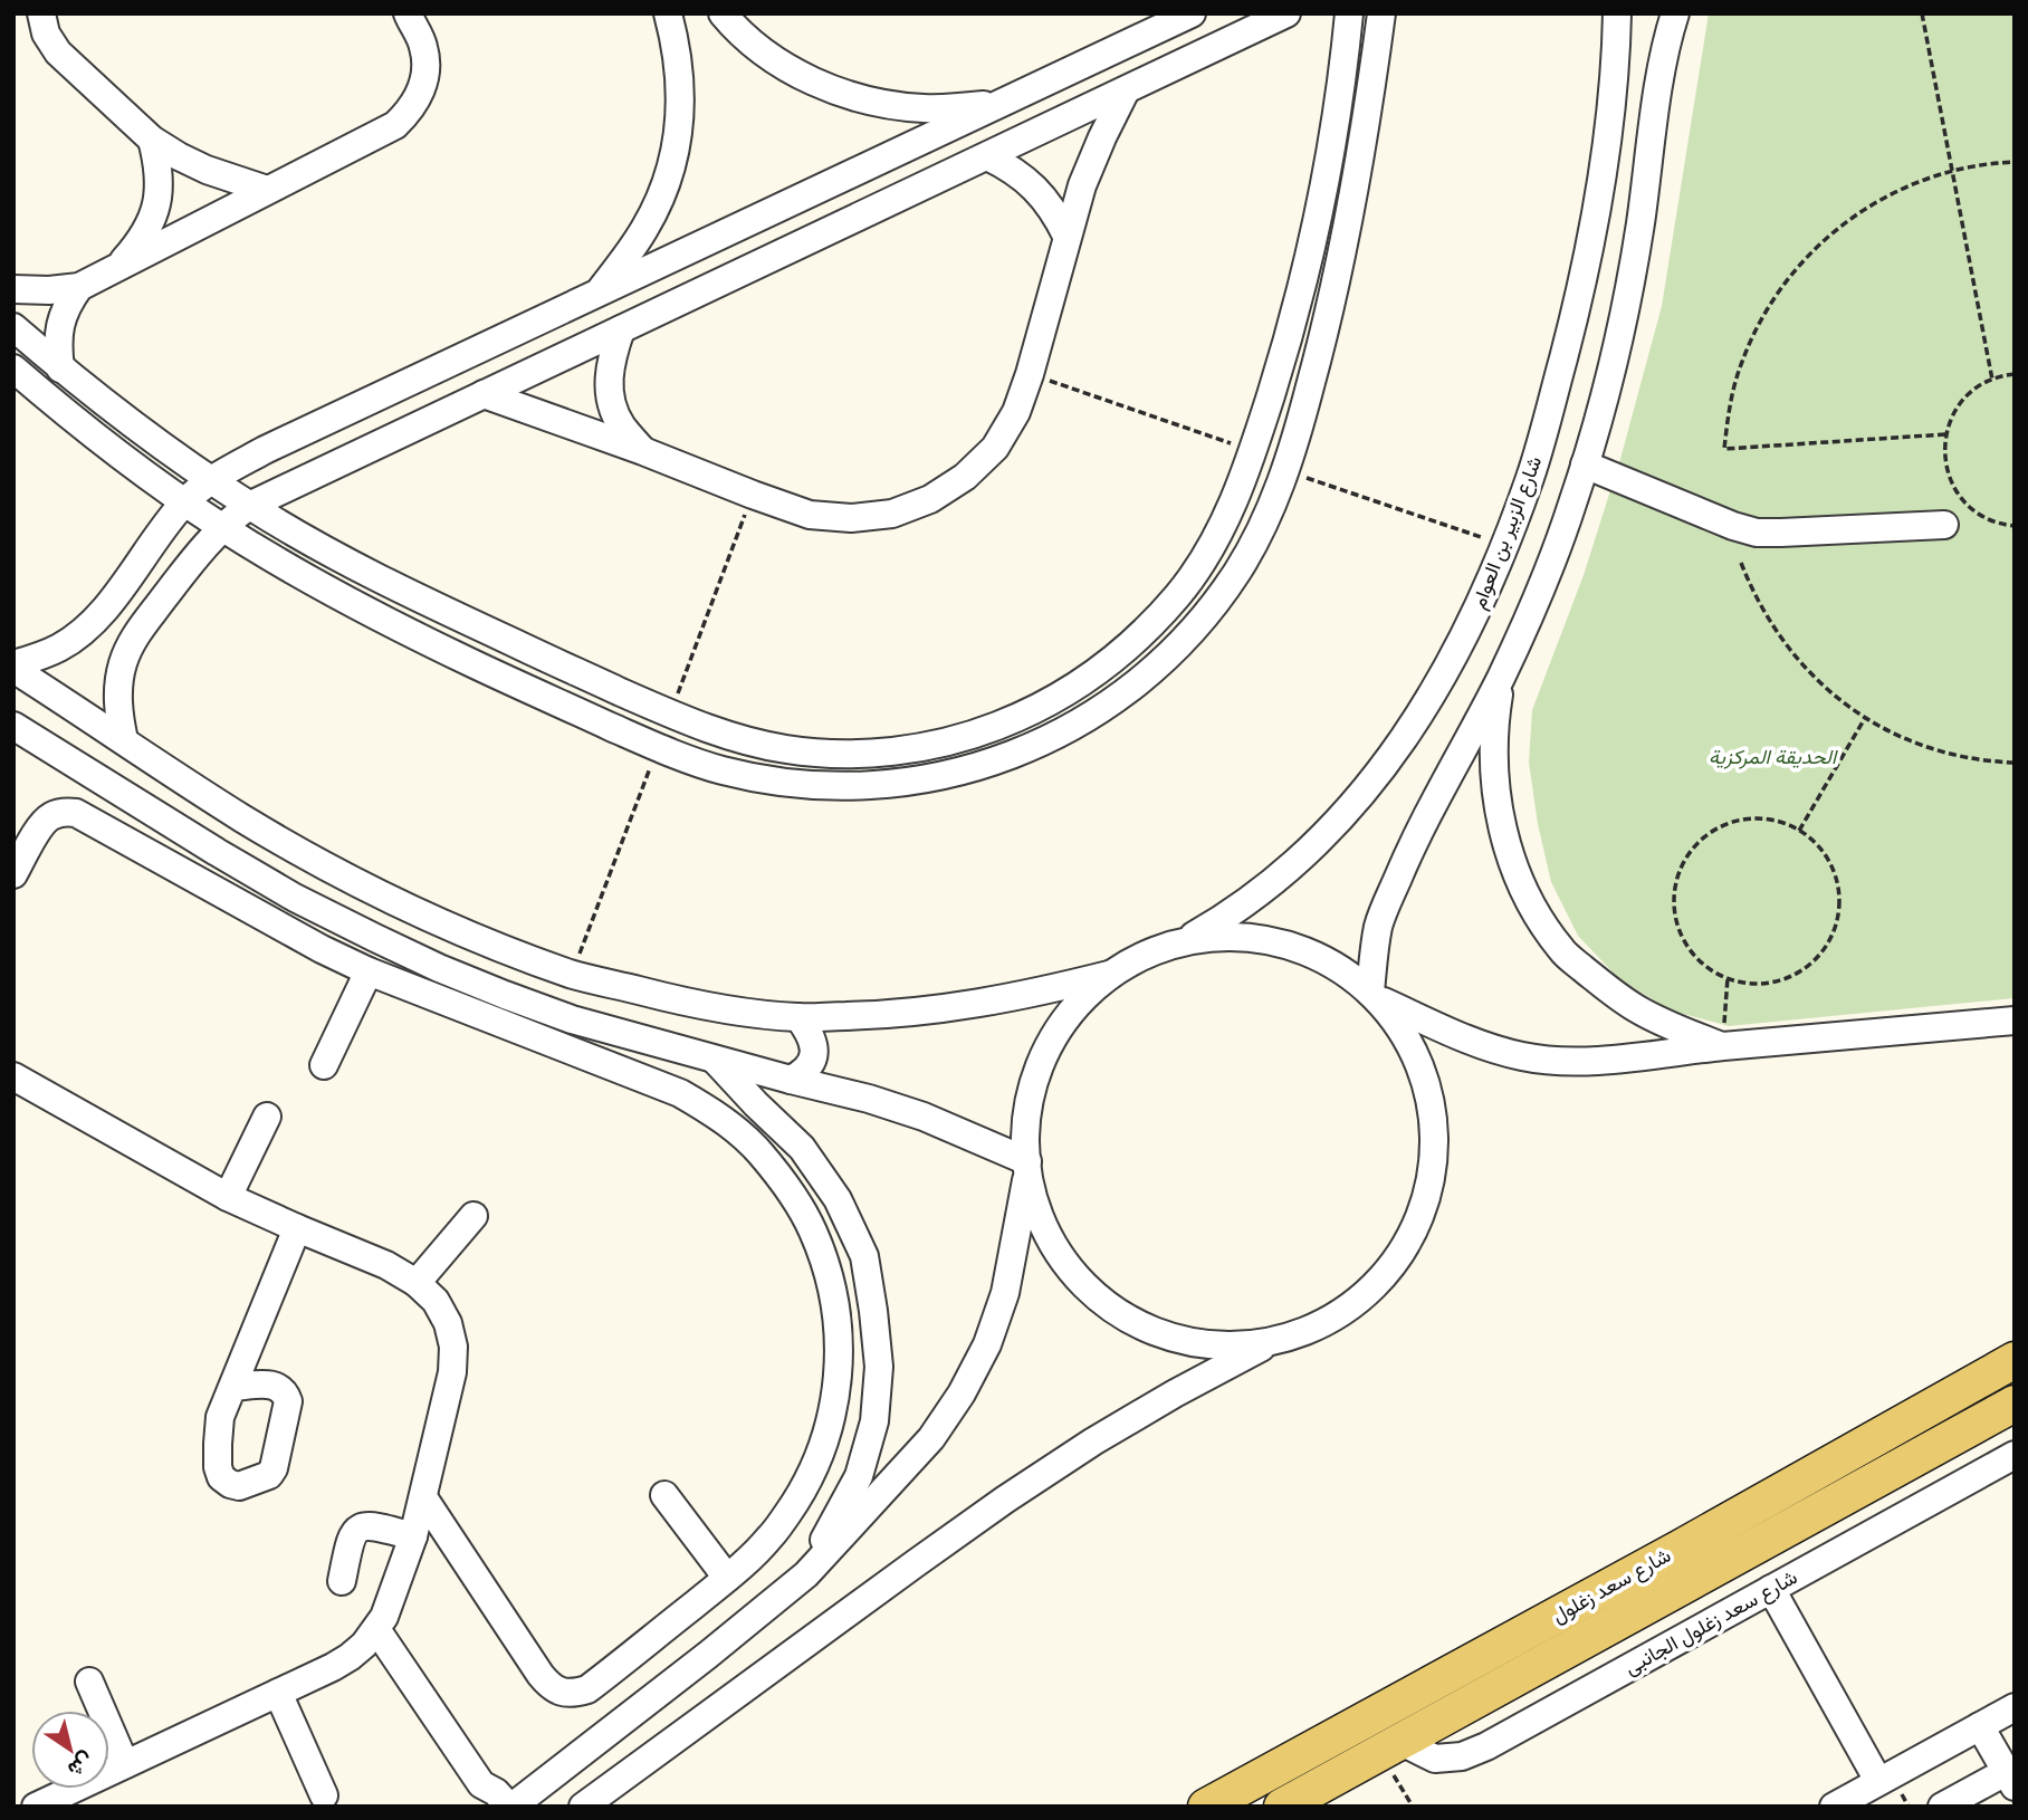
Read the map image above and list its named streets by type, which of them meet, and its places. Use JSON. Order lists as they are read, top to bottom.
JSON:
{
  "streets": {
    "main road": ["شارع سعد زغلول"],
    "street": ["شارع الزبير بن العوام", "شارع سعد زغلول الجانبى"]
  },
  "crossings": [
    ["شارع سعد زغلول", "شارع سعد زغلول الجانبى"]
  ],
  "parks": ["الحديقة المركزية"],
  "north": "bottom right"
}
